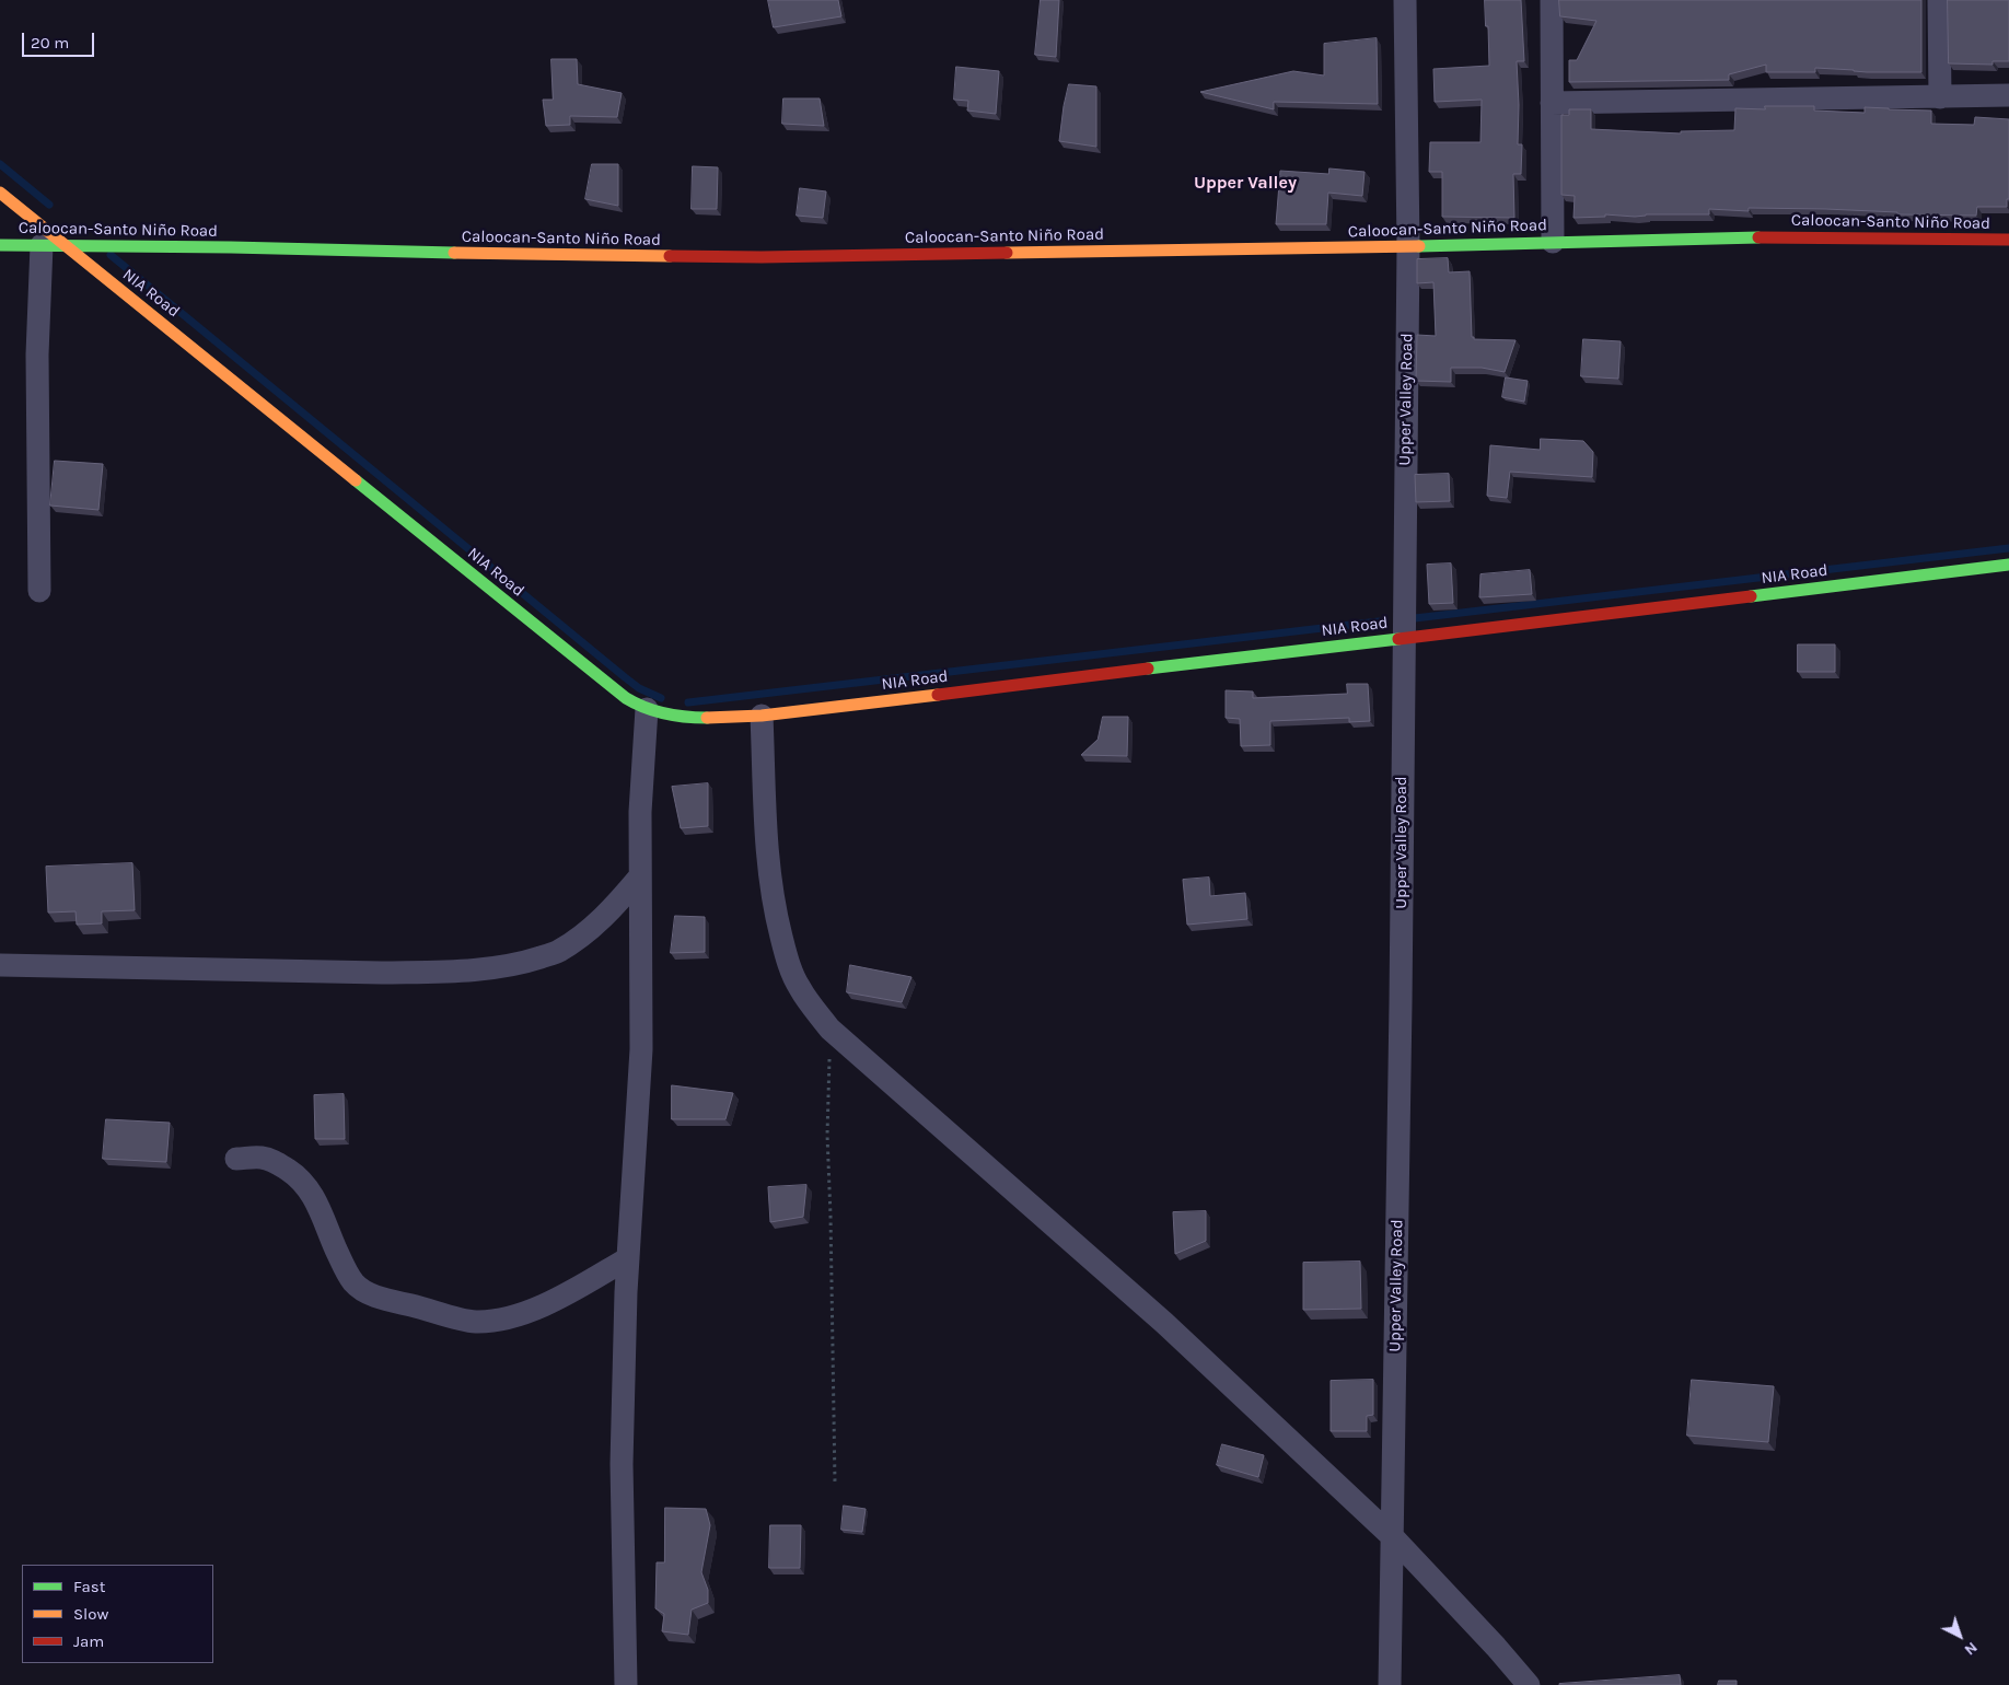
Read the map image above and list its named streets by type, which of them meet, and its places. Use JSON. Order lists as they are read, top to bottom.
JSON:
{
  "streets": {
    "street": ["Caloocan-Santo Niño Road", "NIA Road", "Upper Valley Road"]
  },
  "crossings": [
    ["Caloocan-Santo Niño Road", "NIA Road"],
    ["Caloocan-Santo Niño Road", "Upper Valley Road"],
    ["NIA Road", "Upper Valley Road"]
  ],
  "districts": ["Upper Valley"],
  "legend": ["Fast", "Slow", "Jam"],
  "scale_bar": "20 m",
  "north": "bottom right"
}
